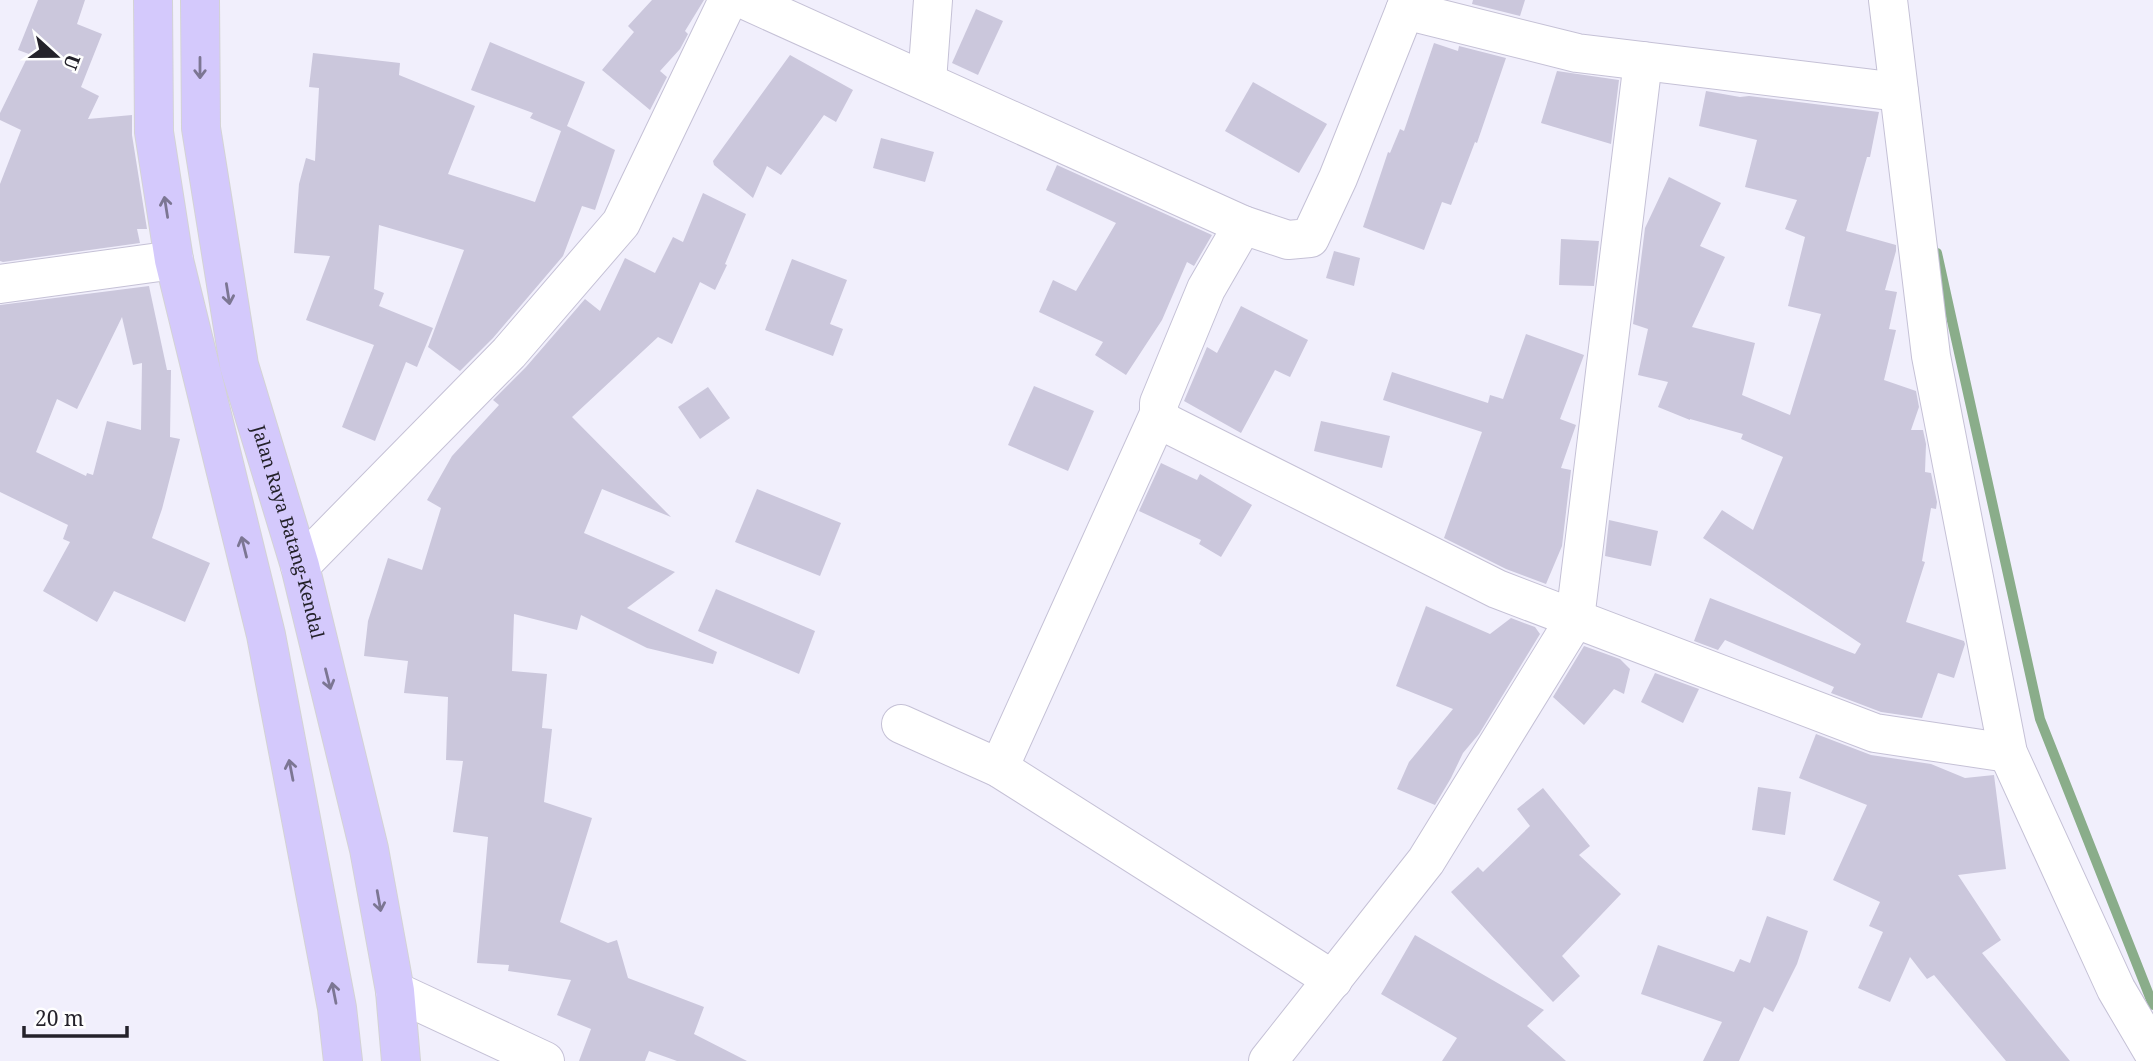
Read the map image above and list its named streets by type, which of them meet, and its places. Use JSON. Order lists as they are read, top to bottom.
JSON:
{
  "streets": {
    "highway": ["Jalan Raya Batang-Kendal"]
  },
  "scale_bar": "20 m",
  "north": "right"
}
